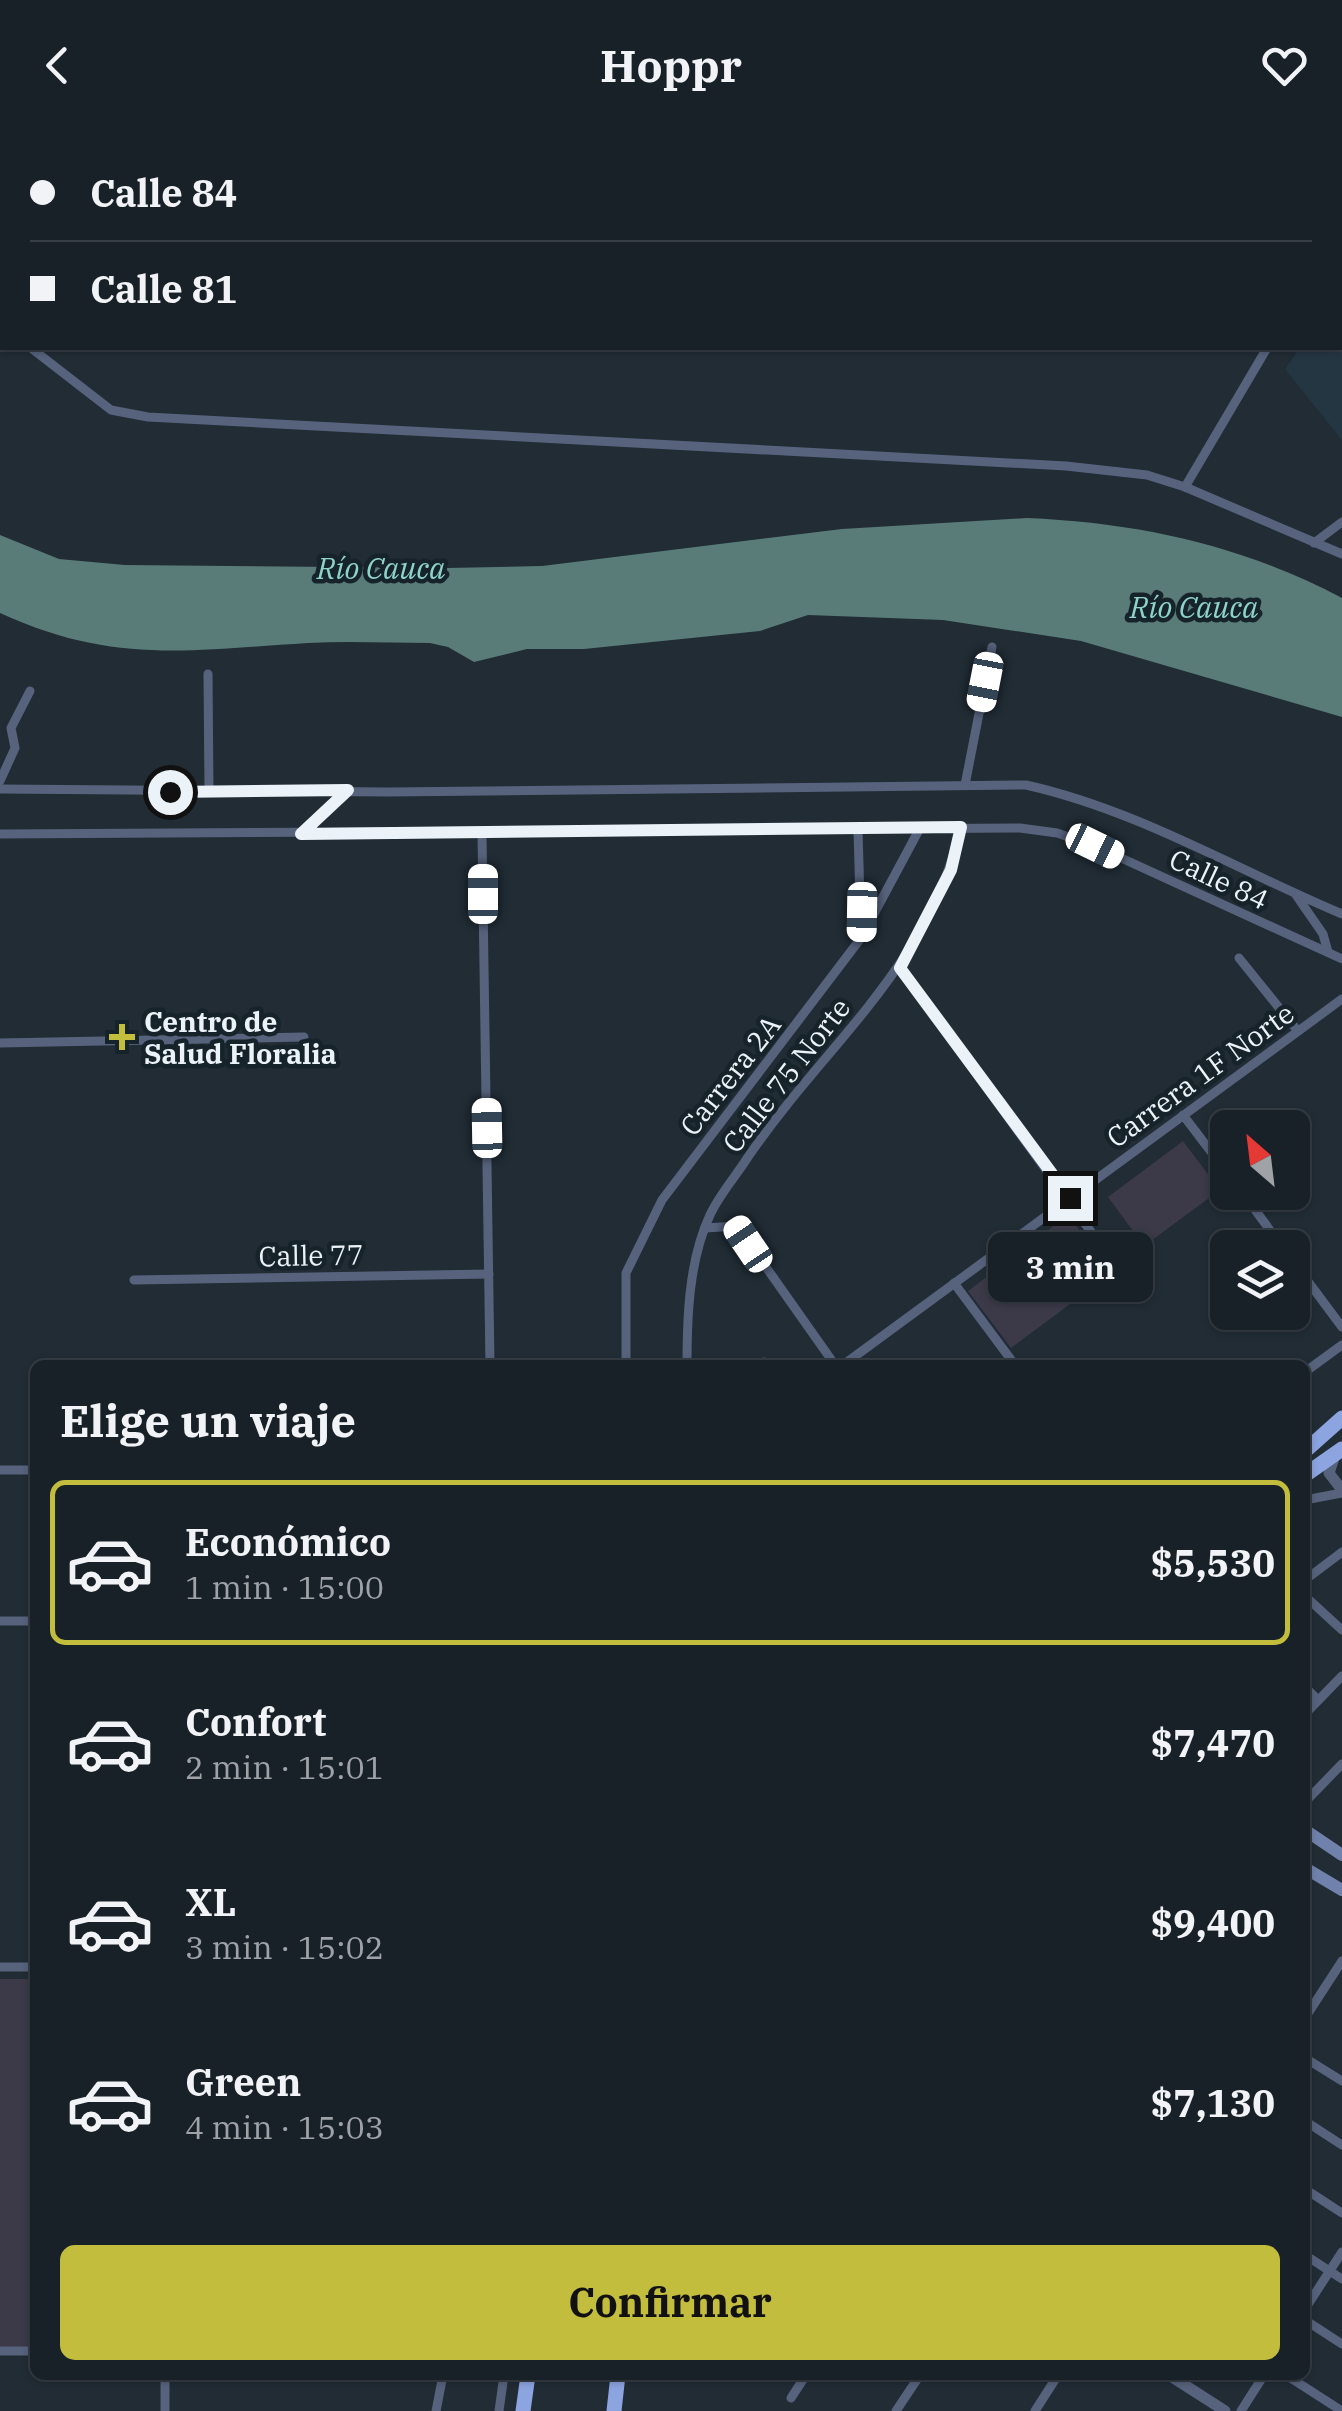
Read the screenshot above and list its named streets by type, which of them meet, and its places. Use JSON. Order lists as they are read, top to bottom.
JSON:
{
  "streets": {
    "street": [
      "Calle 84",
      "Carrera 2A",
      "Calle 75 Norte",
      "Carrera 1F Norte",
      "Calle 77"
    ]
  },
  "crossings": [
    ["Calle 84", "Carrera 2A"],
    ["Calle 84", "Calle 75 Norte"]
  ],
  "water": ["Río Cauca"],
  "places": {
    "health": ["Centro de Salud Floralia"]
  },
  "north": "top left",
  "page": {
    "header": "Hoppr",
    "banner": ["Calle 84", "Calle 81"],
    "bubble": "3 min",
    "heading": "Elige un viaje",
    "list": [
      {
        "name": "Económico",
        "note": "1 min · 15:00",
        "value": "$5,530"
      },
      {
        "name": "Confort",
        "note": "2 min · 15:01",
        "value": "$7,470"
      },
      {
        "name": "XL",
        "note": "3 min · 15:02",
        "value": "$9,400"
      },
      {
        "name": "Green",
        "note": "4 min · 15:03",
        "value": "$7,130"
      }
    ],
    "buttons": "Confirmar"
  }
}
